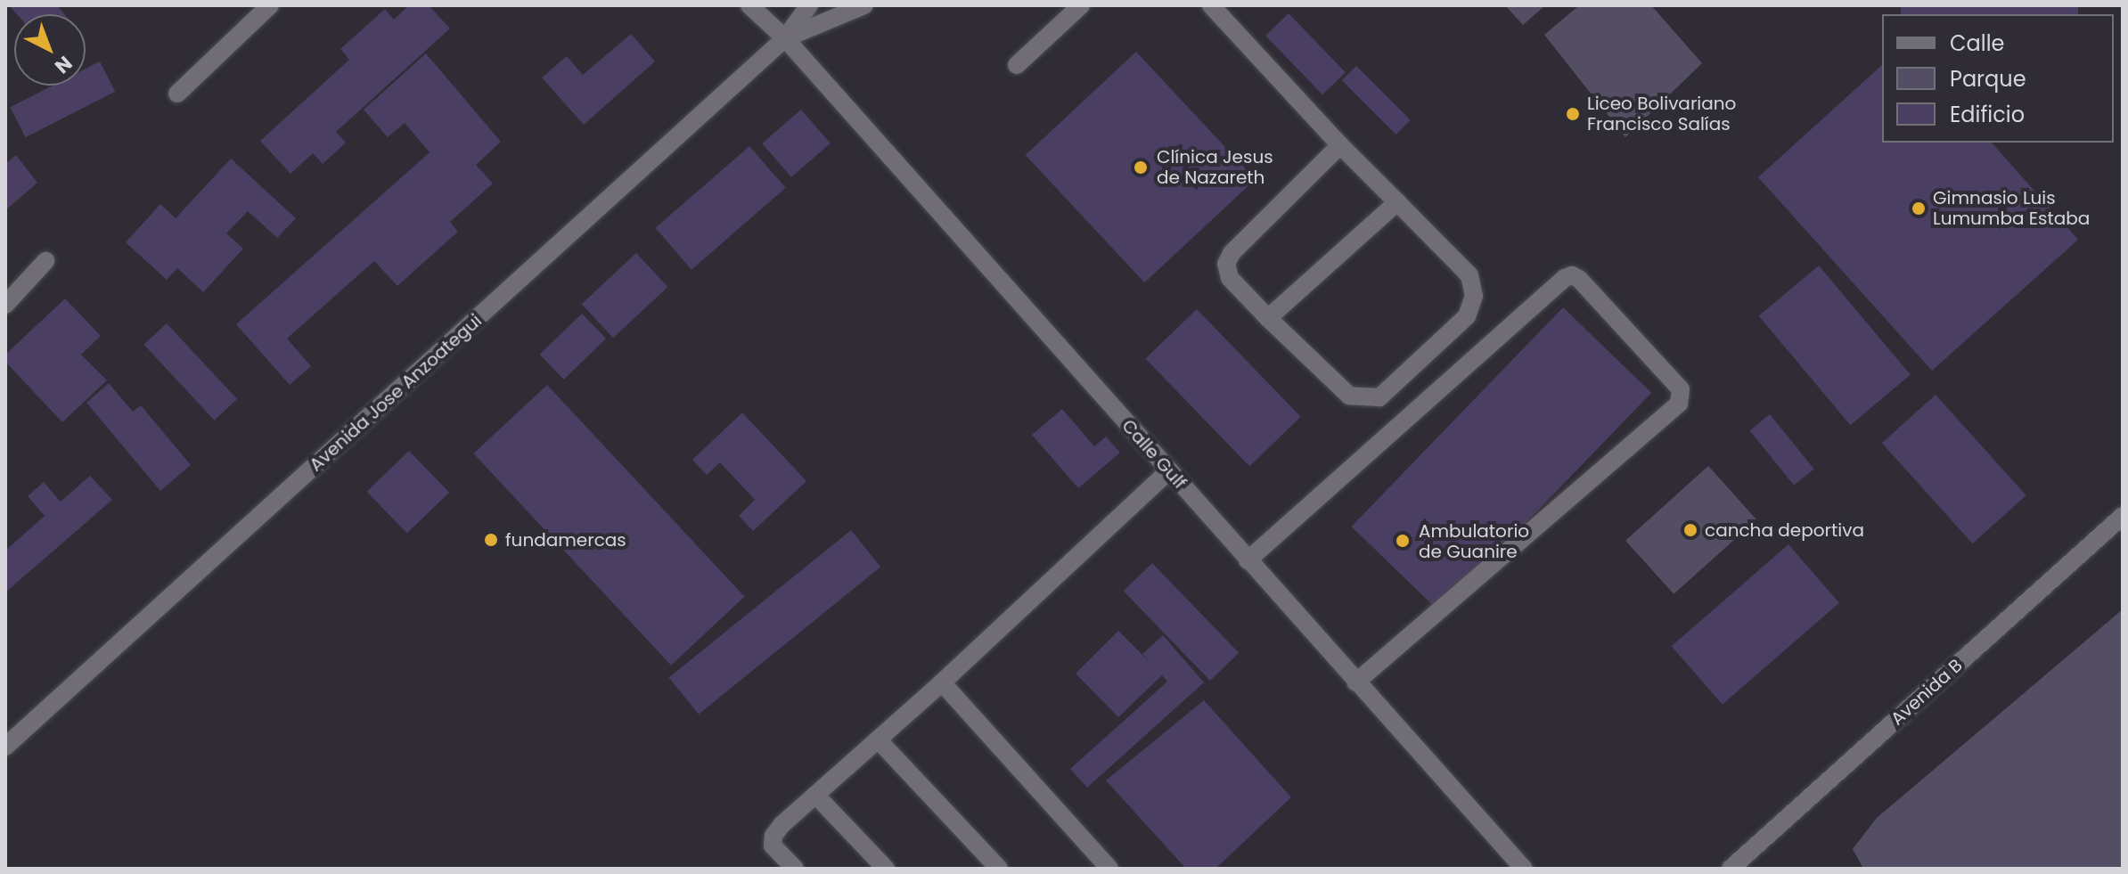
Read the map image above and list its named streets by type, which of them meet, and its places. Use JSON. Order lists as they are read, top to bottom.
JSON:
{
  "streets": {
    "street": ["Avenida Jose Anzoategui", "Calle Gulf", "Avenida B"]
  },
  "crossings": [
    ["Avenida Jose Anzoategui", "Calle Gulf"]
  ],
  "places": [
    "Liceo Bolivariano Francisco Salías",
    "Clínica Jesus de Nazareth",
    "Gimnasio Luis Lumumba Estaba",
    "cancha deportiva",
    "fundamercas",
    "Ambulatorio de Guanire"
  ],
  "legend": ["Calle", "Parque", "Edificio"],
  "north": "bottom right"
}
